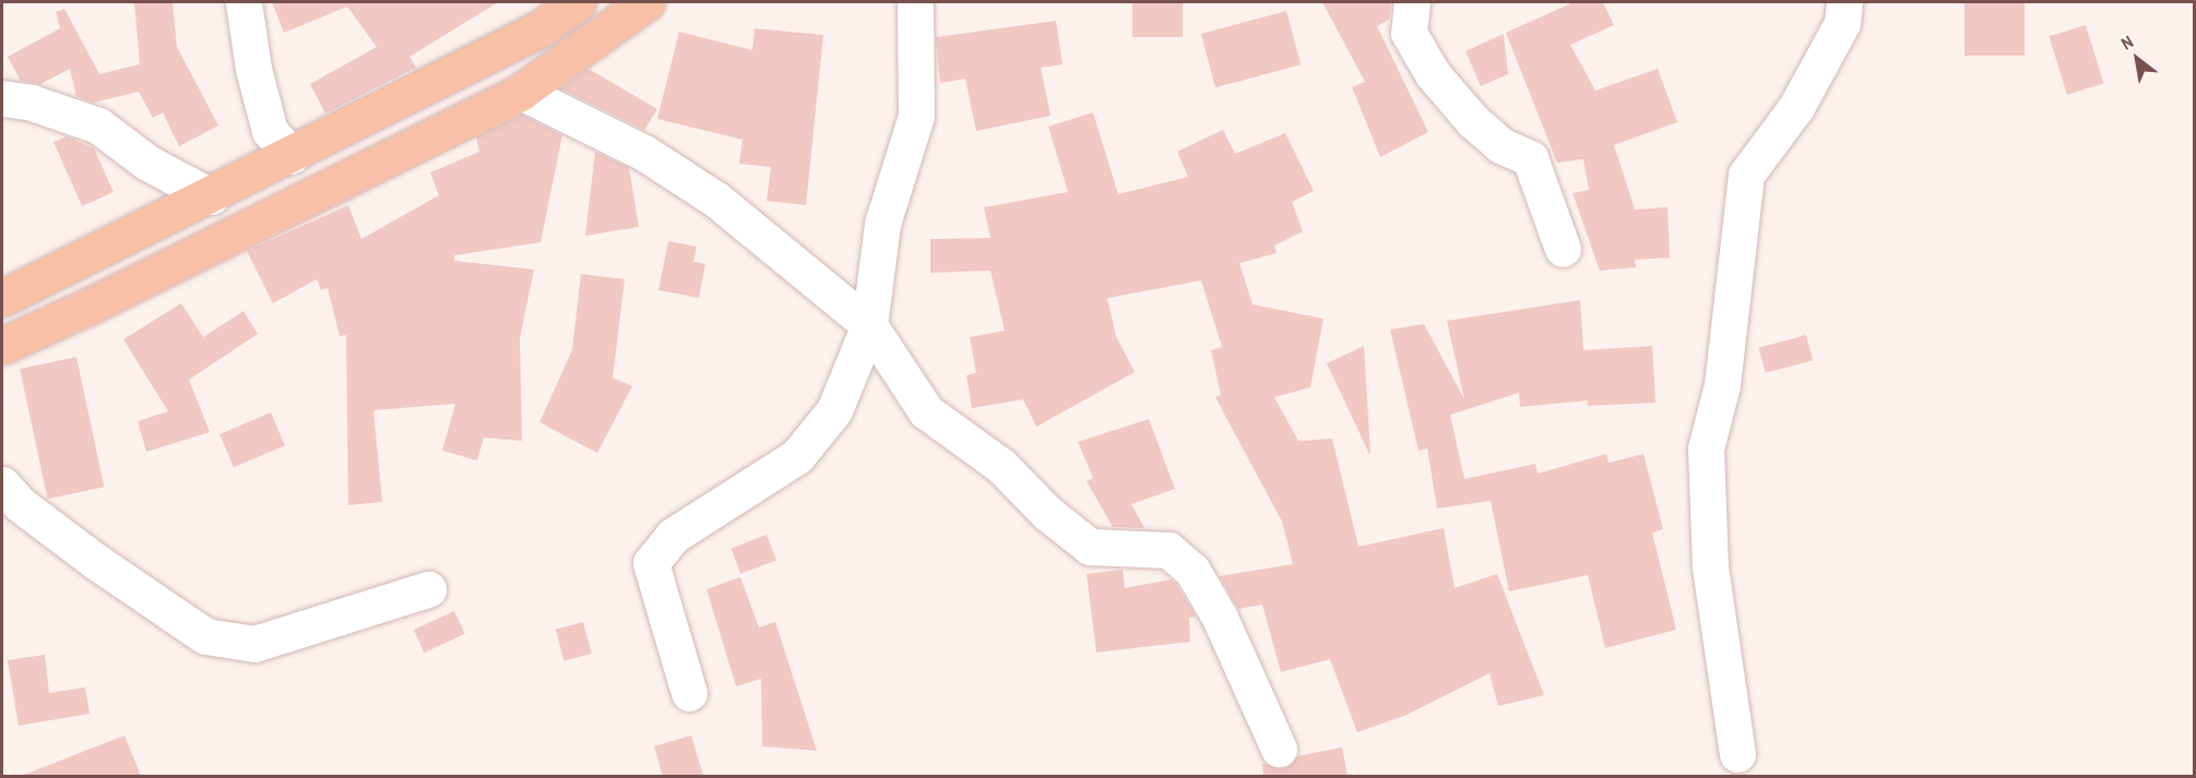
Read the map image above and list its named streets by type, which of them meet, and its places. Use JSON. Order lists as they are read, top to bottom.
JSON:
{
  "north": "top left"
}
